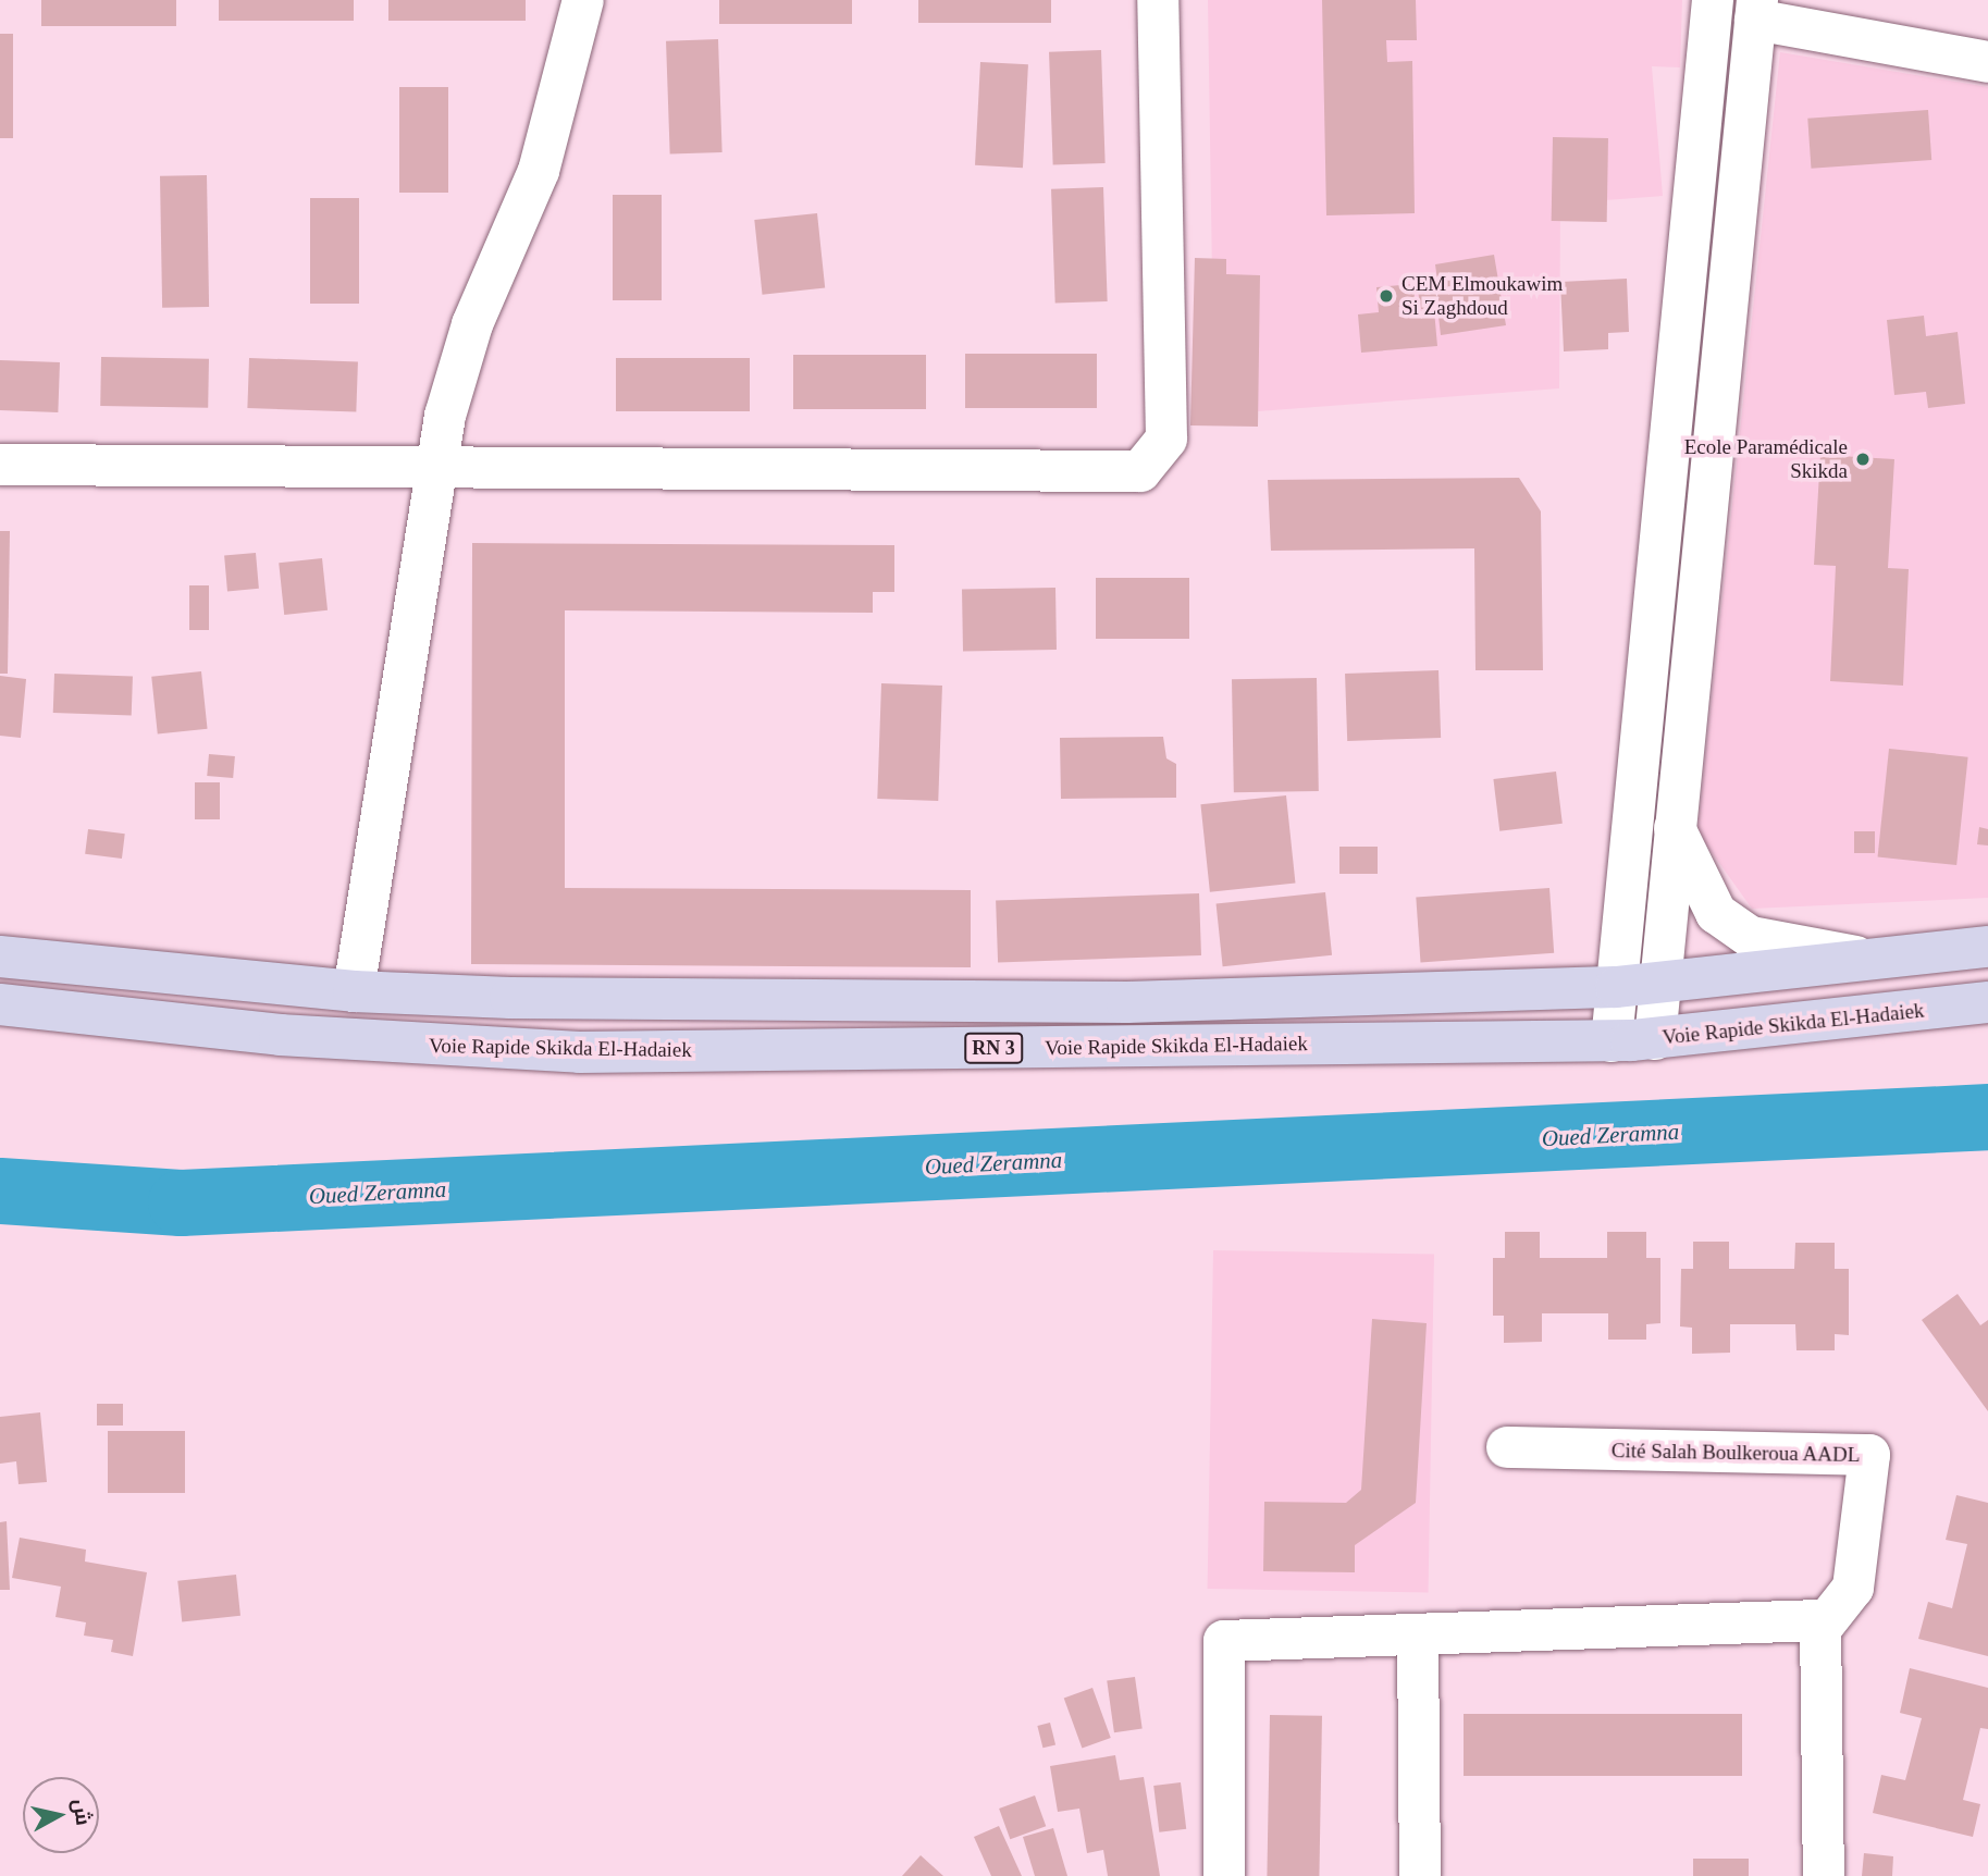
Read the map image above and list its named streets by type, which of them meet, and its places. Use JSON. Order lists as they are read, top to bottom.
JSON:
{
  "streets": {
    "highway": ["Voie Rapide Skikda El-Hadaiek", "RN 3"],
    "street": ["Cité Salah Boulkeroua AADL"]
  },
  "water": ["Oued Zeramna"],
  "places": ["CEM Elmoukawim Si Zaghdoud", "Ecole Paramédicale Skikda"],
  "north": "right"
}
